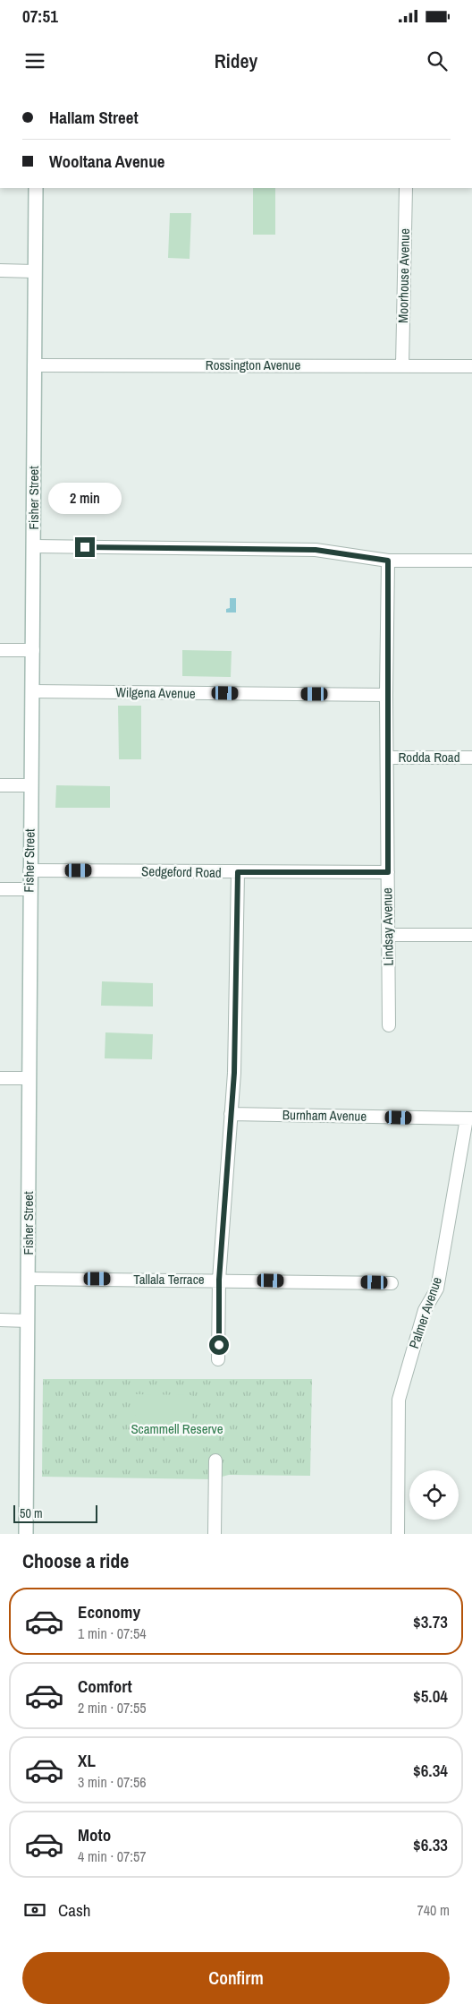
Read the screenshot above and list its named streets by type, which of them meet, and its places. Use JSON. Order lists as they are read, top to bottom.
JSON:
{
  "streets": {
    "street": [
      "Moorhouse Avenue",
      "Rossington Avenue",
      "Fisher Street",
      "Wilgena Avenue",
      "Rodda Road",
      "Sedgeford Road",
      "Lindsay Avenue",
      "Burnham Avenue",
      "Tallala Terrace",
      "Palmer Avenue"
    ]
  },
  "crossings": [
    ["Moorhouse Avenue", "Rossington Avenue"],
    ["Rossington Avenue", "Fisher Street"],
    ["Fisher Street", "Wilgena Avenue"],
    ["Fisher Street", "Sedgeford Road"],
    ["Fisher Street", "Tallala Terrace"],
    ["Wilgena Avenue", "Lindsay Avenue"],
    ["Rodda Road", "Lindsay Avenue"],
    ["Sedgeford Road", "Lindsay Avenue"],
    ["Burnham Avenue", "Palmer Avenue"]
  ],
  "parks": ["Scammell Reserve"],
  "scale_bar": "50 m",
  "page": {
    "status": "07:51",
    "header": "Ridey",
    "banner": ["Hallam Street", "Wooltana Avenue"],
    "bubble": "2 min",
    "scale": "50 m",
    "heading": "Choose a ride",
    "list": [
      {
        "name": "Economy",
        "note": "1 min · 07:54",
        "value": "$3.73"
      },
      {
        "name": "Comfort",
        "note": "2 min · 07:55",
        "value": "$5.04"
      },
      {
        "name": "XL",
        "note": "3 min · 07:56",
        "value": "$6.34"
      },
      {
        "name": "Moto",
        "note": "4 min · 07:57",
        "value": "$6.33"
      }
    ],
    "pay": ["Cash", "740 m"],
    "buttons": "Confirm"
  }
}
